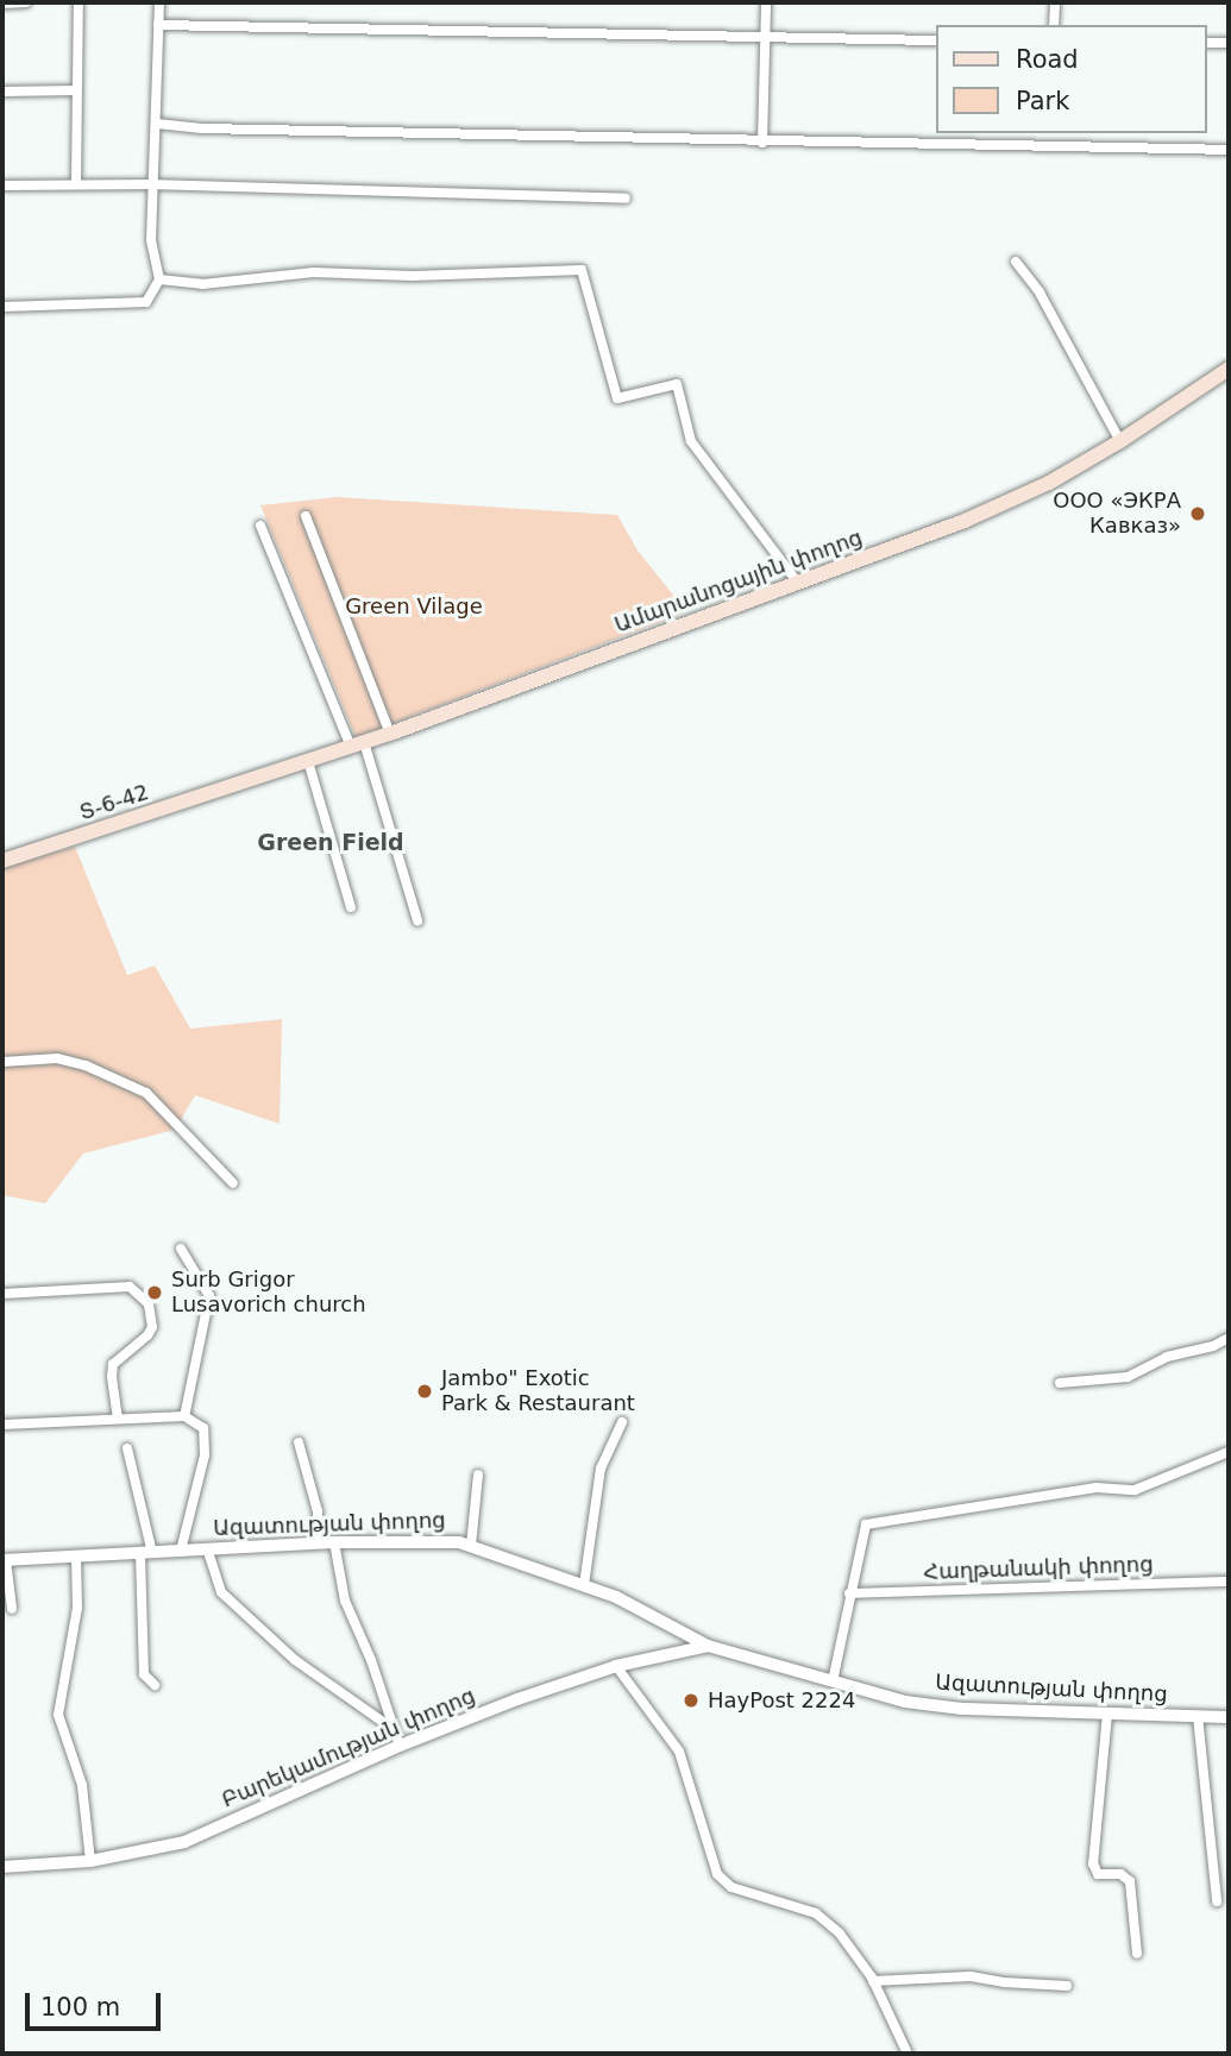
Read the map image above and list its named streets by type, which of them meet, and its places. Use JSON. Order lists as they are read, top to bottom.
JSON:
{
  "streets": {
    "main road": ["Ամարանոցային փողոց", "Տ-6-42"],
    "street": ["Ազատության փողոց", "Հաղթանակի փողոց", "Բարեկամության փողոց"]
  },
  "crossings": [
    ["Ամարանոցային փողոց", "Տ-6-42"],
    ["Ազատության փողոց", "Բարեկամության փողոց"]
  ],
  "districts": ["Green Field"],
  "parks": ["Green Vilage"],
  "places": [
    "ООО «ЭКРА Кавказ»",
    "Surb Grigor Lusavorich church",
    "Jambo\" Exotic Park & Restaurant",
    "HayPost 2224"
  ],
  "legend": ["Road", "Park"],
  "scale_bar": "100 m"
}
